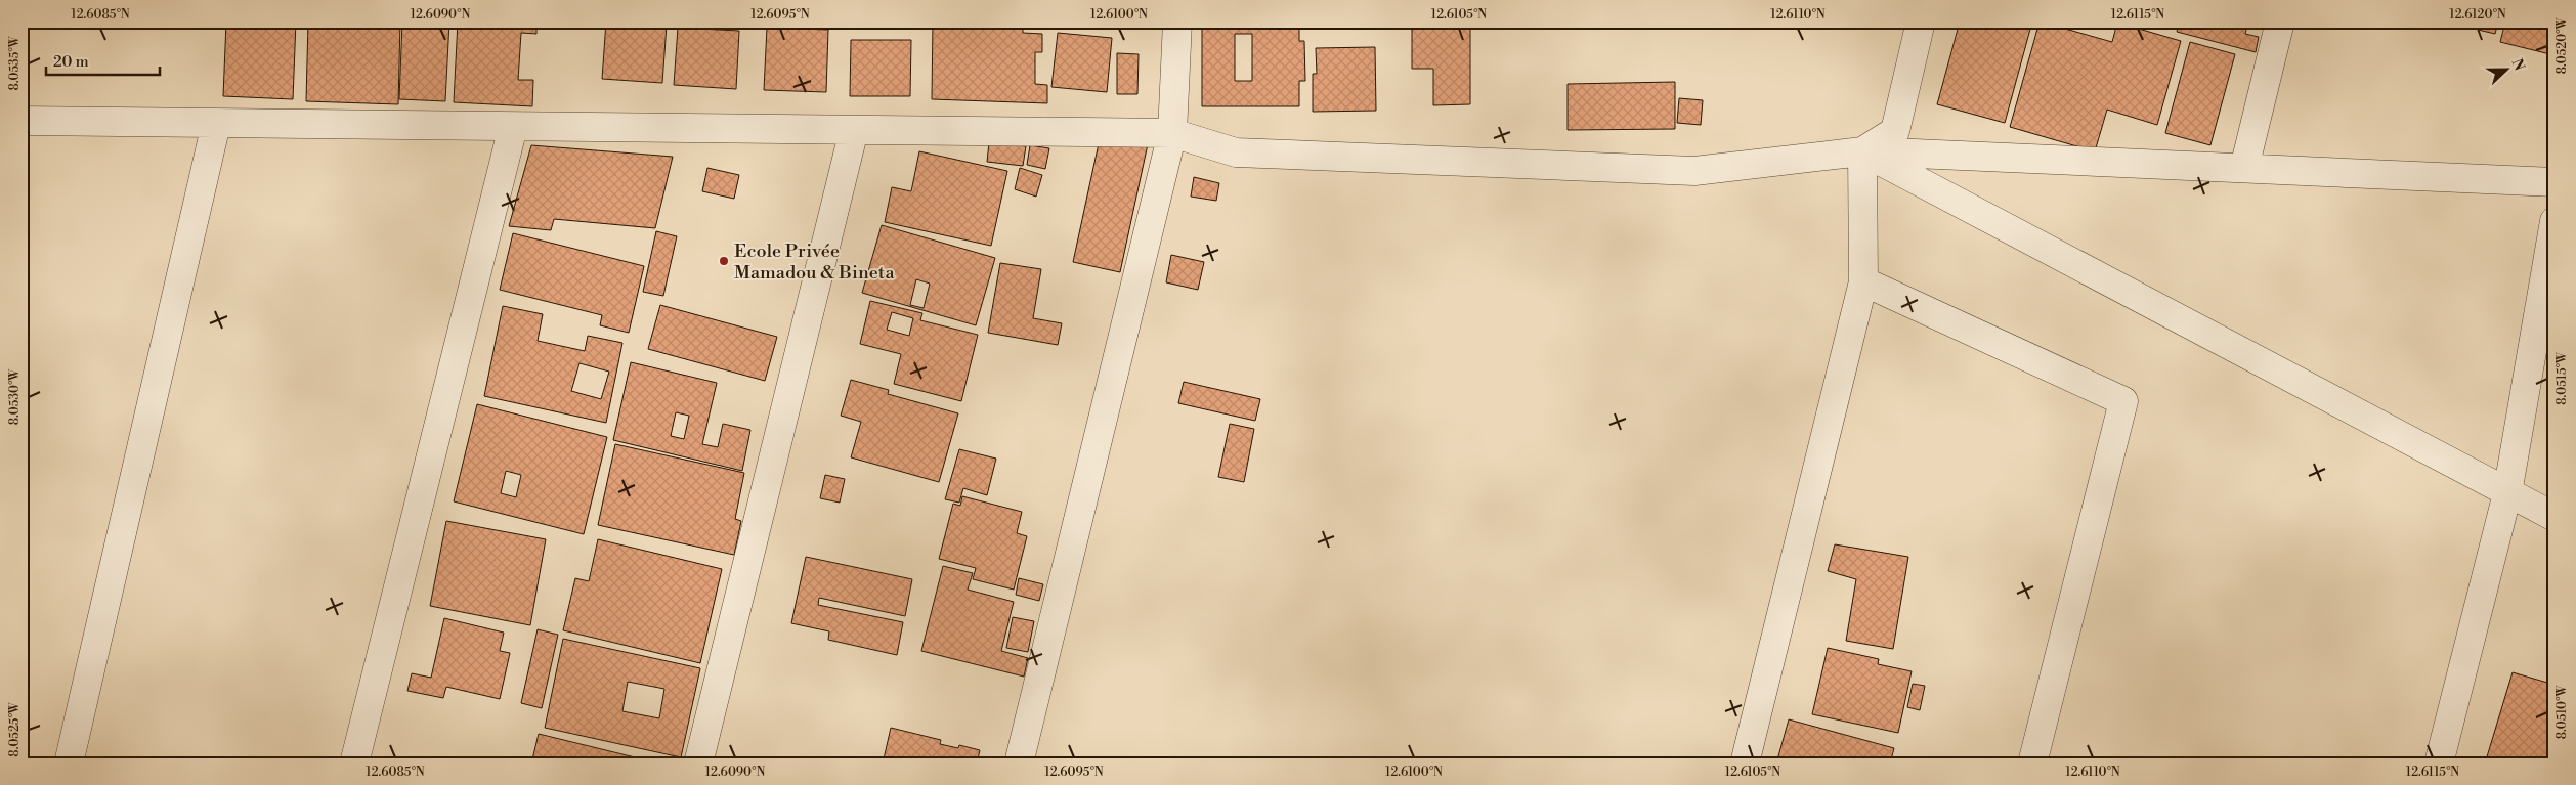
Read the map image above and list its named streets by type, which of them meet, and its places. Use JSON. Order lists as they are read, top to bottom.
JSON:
{
  "places": ["Ecole Privée Mamadou & Bineta"],
  "scale_bar": "20 m",
  "north": "right",
  "coordinates": [
    "12.6085°N",
    "12.6090°N",
    "12.6095°N",
    "12.6100°N",
    "12.6105°N",
    "12.6110°N",
    "12.6115°N",
    "12.6120°N",
    "8.0520°W",
    "8.0535°W",
    "8.0515°W",
    "8.0530°W",
    "8.0510°W",
    "8.0525°W"
  ]
}
